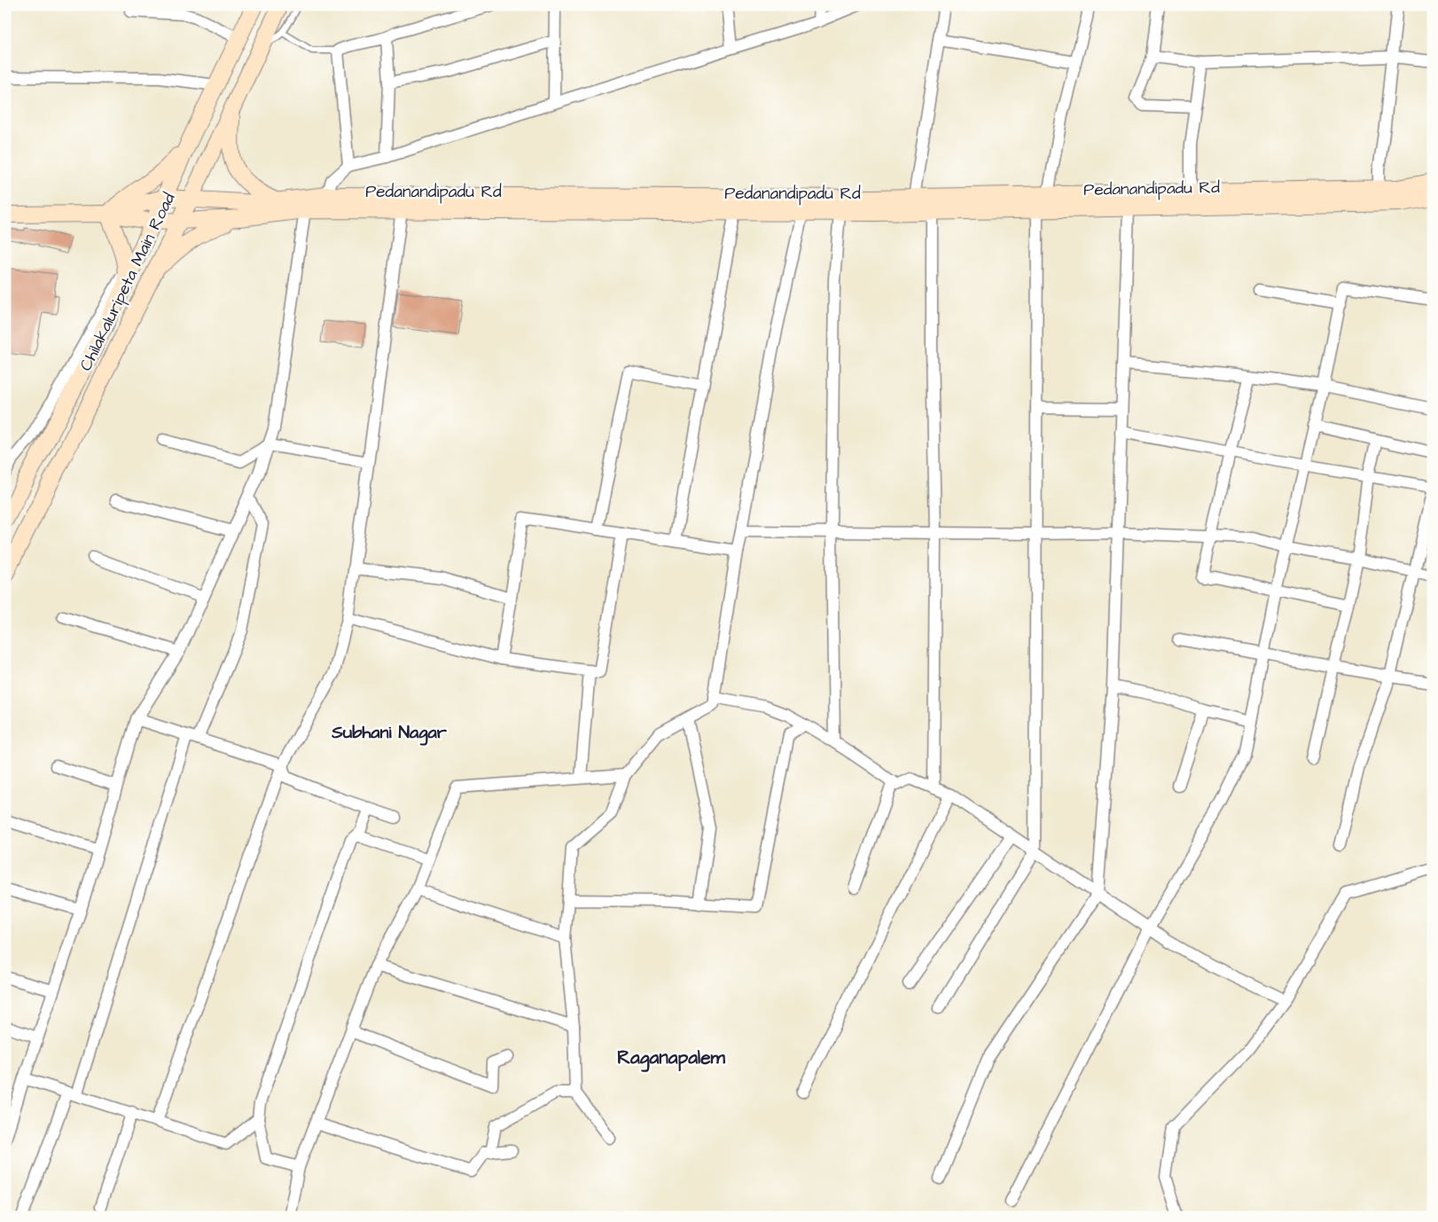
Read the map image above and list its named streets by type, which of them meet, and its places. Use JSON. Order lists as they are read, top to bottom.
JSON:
{
  "streets": {
    "main road": ["Pedanandipadu Rd", "Chilakaluripeta Main Road"]
  },
  "crossings": [
    ["Pedanandipadu Rd", "Chilakaluripeta Main Road"]
  ],
  "districts": ["Subhani Nagar", "Raganapalem"]
}
